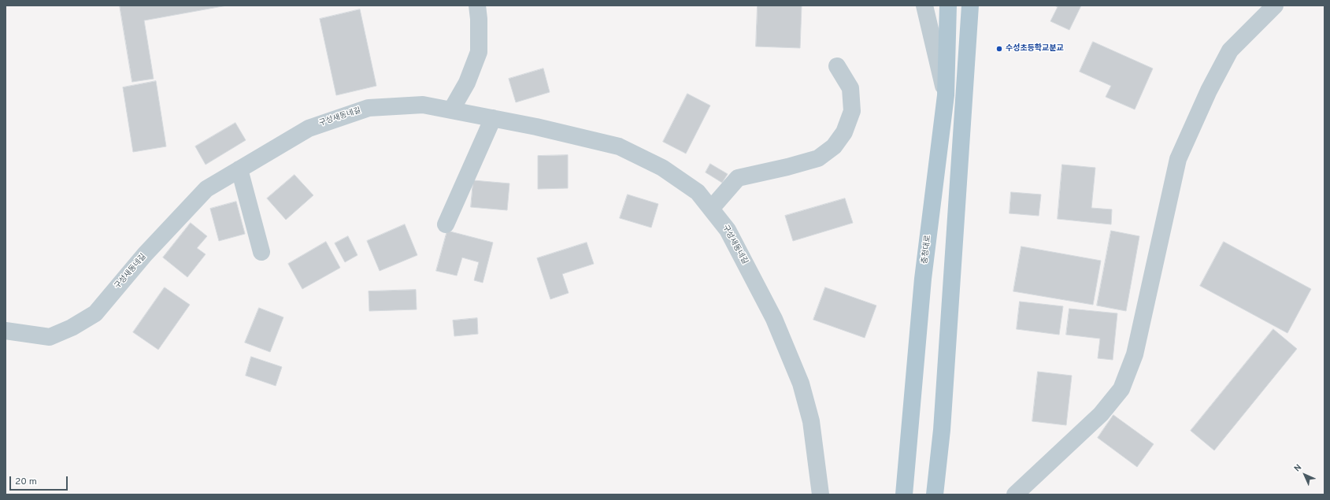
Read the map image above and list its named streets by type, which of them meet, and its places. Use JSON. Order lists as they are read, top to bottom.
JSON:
{
  "streets": {
    "main road": ["충청대로"],
    "street": ["구성새동네길"]
  },
  "places": ["수성초등학교분교"],
  "scale_bar": "20 m",
  "north": "top left"
}
